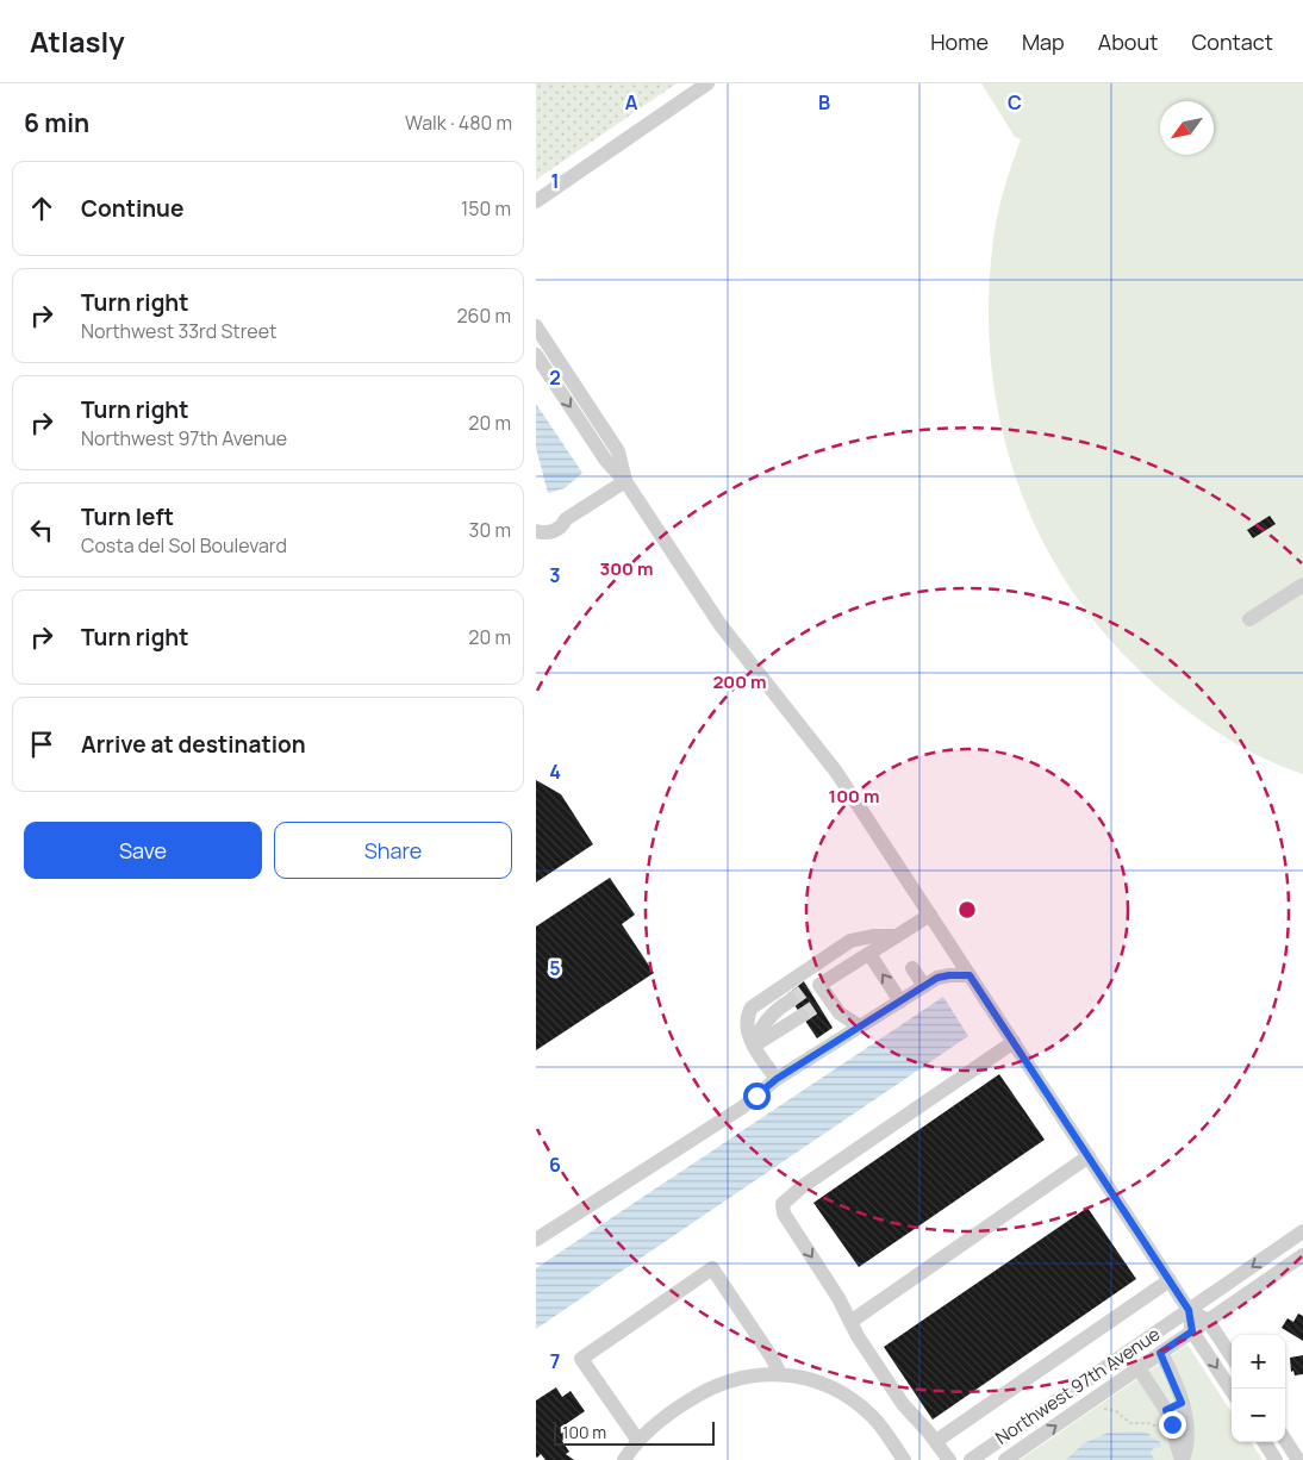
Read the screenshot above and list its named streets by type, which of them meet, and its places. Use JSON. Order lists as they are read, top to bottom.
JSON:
{
  "streets": {
    "street": ["Northwest 97th Avenue"]
  },
  "scale_bar": "100 m",
  "north": "bottom left",
  "page": {
    "header": "Atlasly",
    "nav": [
      "Home",
      "Map",
      "About",
      "Contact"
    ],
    "heading": ["6 min", "Walk · 480 m"],
    "list": [
      ["Continue", "150 m"],
      ["Turn right", "Northwest 33rd Street", "260 m"],
      ["Turn right", "Northwest 97th Avenue", "20 m"],
      ["Turn left", "Costa del Sol Boulevard", "30 m"],
      ["Turn right", "20 m"],
      "Arrive at destination"
    ],
    "buttons": ["Save", "Share"],
    "map_buttons": ["+", "−"],
    "scale": "100 m"
  },
  "grid": {
    "columns": ["A", "B", "C"],
    "rows": [
      "1",
      "2",
      "3",
      "4",
      "5",
      "6",
      "7"
    ]
  },
  "rings": ["300 m", "200 m", "100 m"]
}
